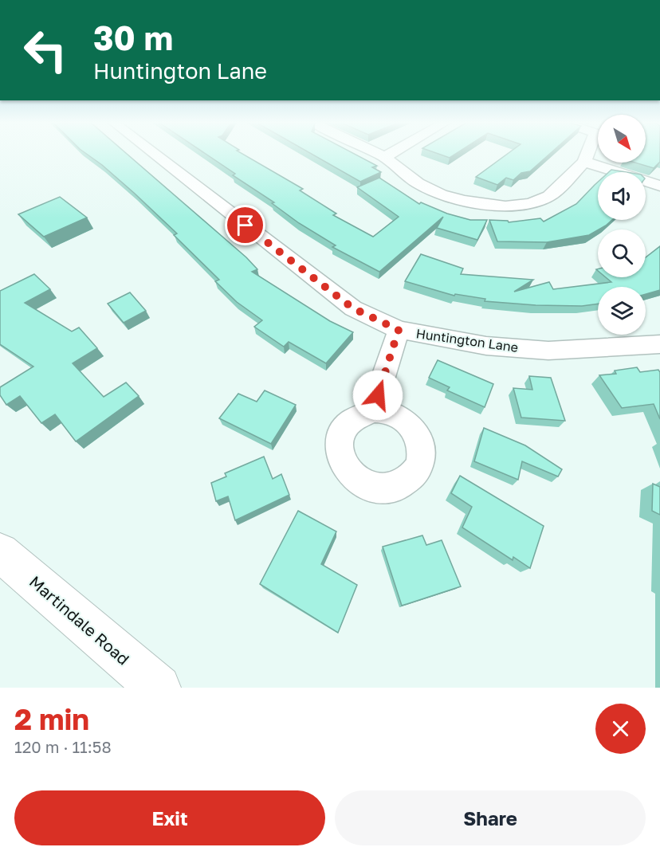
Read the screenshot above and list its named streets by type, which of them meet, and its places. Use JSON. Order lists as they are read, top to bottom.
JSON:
{
  "streets": {
    "main road": ["Martindale Road"],
    "street": ["Huntington Lane"]
  },
  "north": "bottom right",
  "page": {
    "turn": ["30 m", "Huntington Lane"],
    "heading": ["2 min", "120 m · 11:58"],
    "buttons": ["Exit", "Share"]
  }
}
